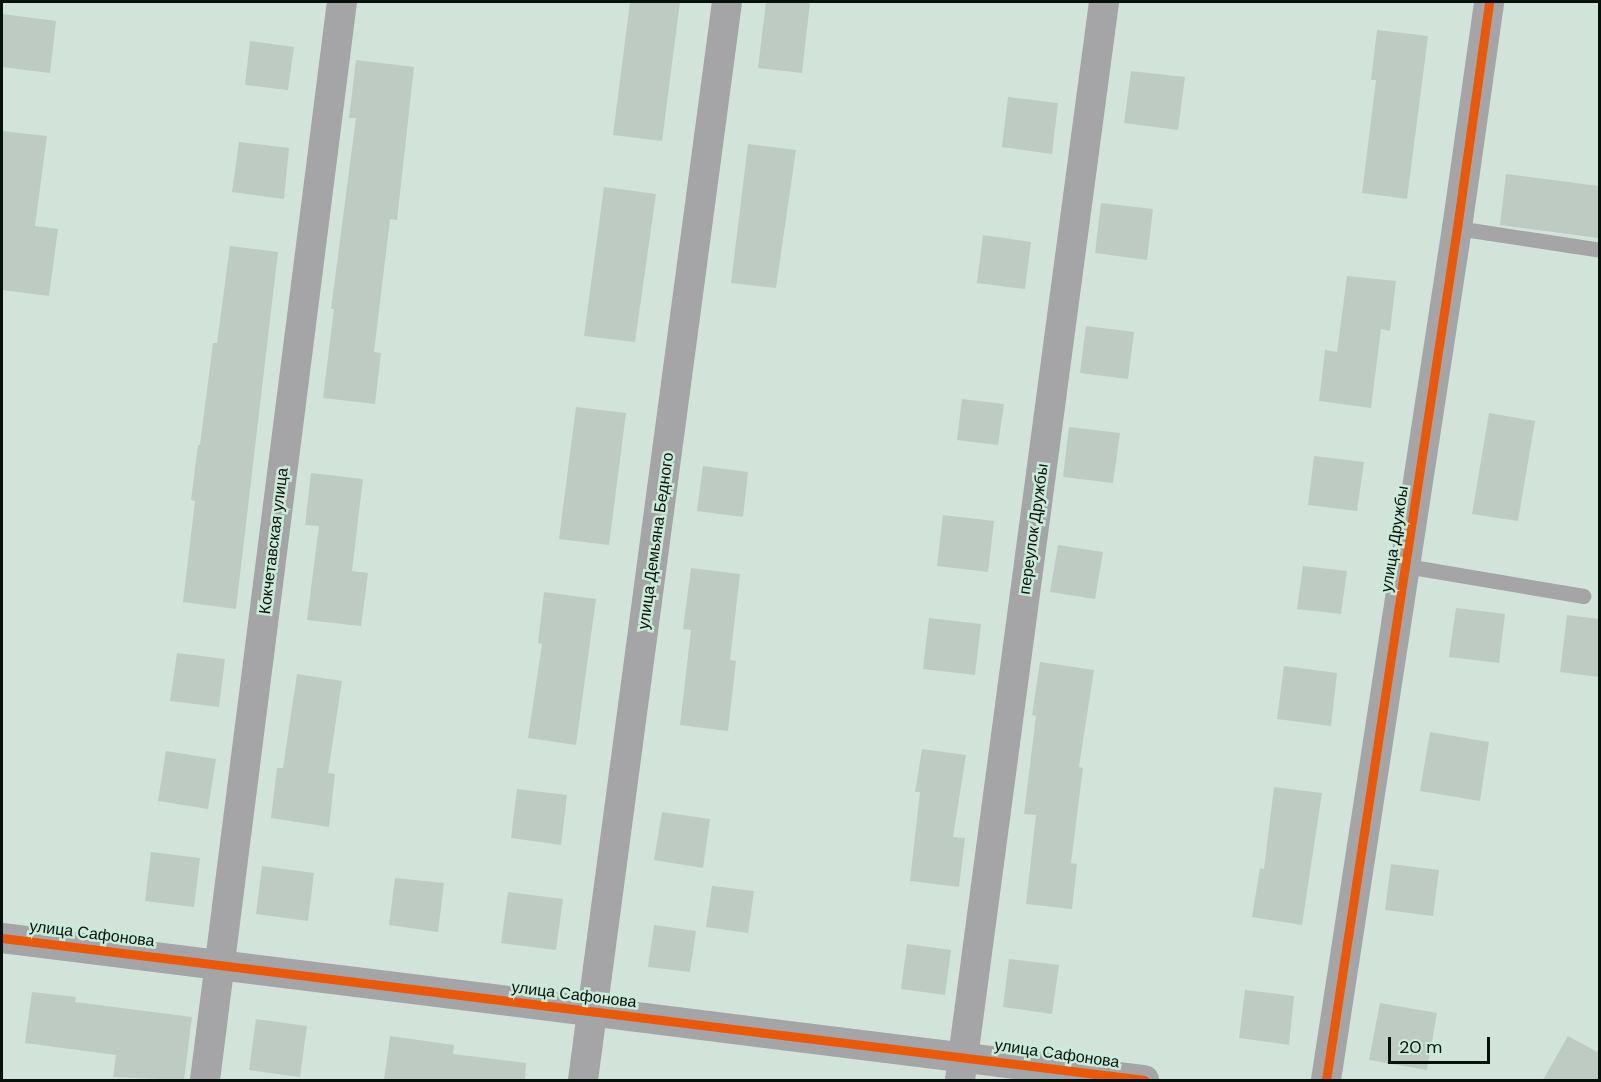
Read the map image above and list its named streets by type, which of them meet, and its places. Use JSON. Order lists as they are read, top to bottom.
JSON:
{
  "streets": {
    "street": [
      "переулок Дружбы",
      "улица Дружбы",
      "Кокчетавская улица",
      "улица Демьяна Бедного",
      "улица Сафонова"
    ]
  },
  "crossings": [
    ["переулок Дружбы", "улица Сафонова"],
    ["Кокчетавская улица", "улица Сафонова"],
    ["улица Демьяна Бедного", "улица Сафонова"]
  ],
  "scale_bar": "20 m"
}
